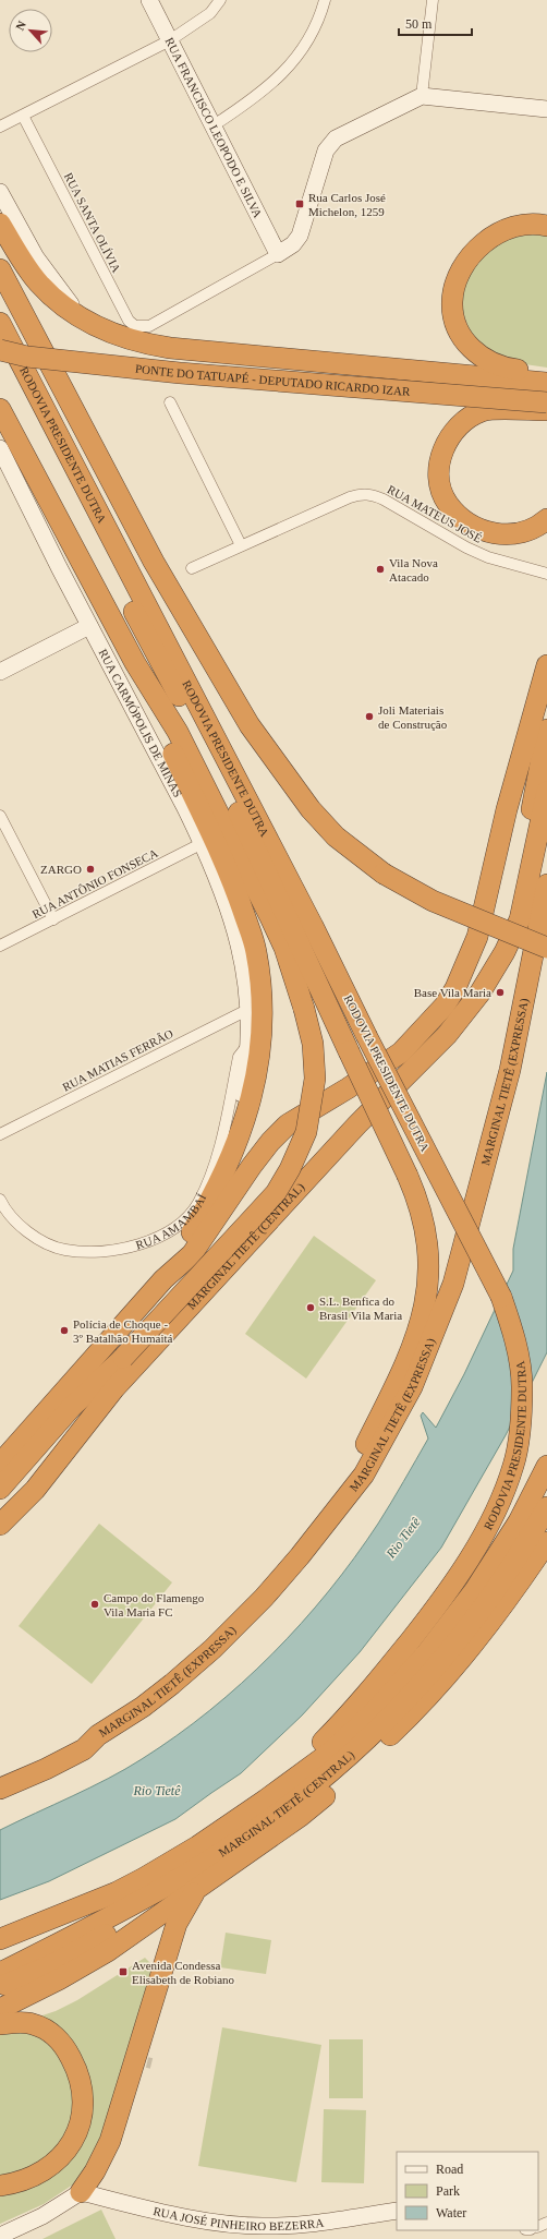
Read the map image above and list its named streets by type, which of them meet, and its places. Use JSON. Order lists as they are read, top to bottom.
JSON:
{
  "streets": {
    "highway": [
      "PONTE DO TATUAPÉ - DEPUTADO RICARDO IZAR",
      "RODOVIA PRESIDENTE DUTRA",
      "MARGINAL TIETÊ (EXPRESSA)",
      "MARGINAL TIETÊ (CENTRAL)"
    ],
    "street": [
      "RUA FRANCISCO LEOPODO E SILVA",
      "RUA SANTA OLÍVIA",
      "RUA MATEUS JOSÉ",
      "RUA CARMÓPOLIS DE MINAS",
      "RUA ANTÔNIO FONSECA",
      "RUA MATIAS FERRÃO",
      "RUA AMAMBAÍ",
      "RUA JOSÉ PINHEIRO BEZERRA"
    ]
  },
  "crossings": [
    ["RUA FRANCISCO LEOPODO E SILVA", "RUA SANTA OLÍVIA"],
    ["PONTE DO TATUAPÉ - DEPUTADO RICARDO IZAR", "RODOVIA PRESIDENTE DUTRA"],
    ["RODOVIA PRESIDENTE DUTRA", "MARGINAL TIETÊ (EXPRESSA)"],
    ["RUA CARMÓPOLIS DE MINAS", "RUA ANTÔNIO FONSECA"],
    ["RUA CARMÓPOLIS DE MINAS", "RUA MATIAS FERRÃO"]
  ],
  "water": ["Rio Tietê"],
  "places": {
    "transit": ["Rua Carlos José Michelon, 1259", "Avenida Condessa Elisabeth de Robiano"],
    "other": [
      "Vila Nova Atacado",
      "Joli Materiais de Construção",
      "ZARGO",
      "Base Vila Maria",
      "S.L. Benfica do Brasil Vila Maria",
      "Polícia de Choque - 3º Batalhão Humaitá",
      "Campo do Flamengo Vila Maria FC"
    ]
  },
  "legend": ["Road", "Park", "Water"],
  "scale_bar": "50 m",
  "north": "top left"
}
